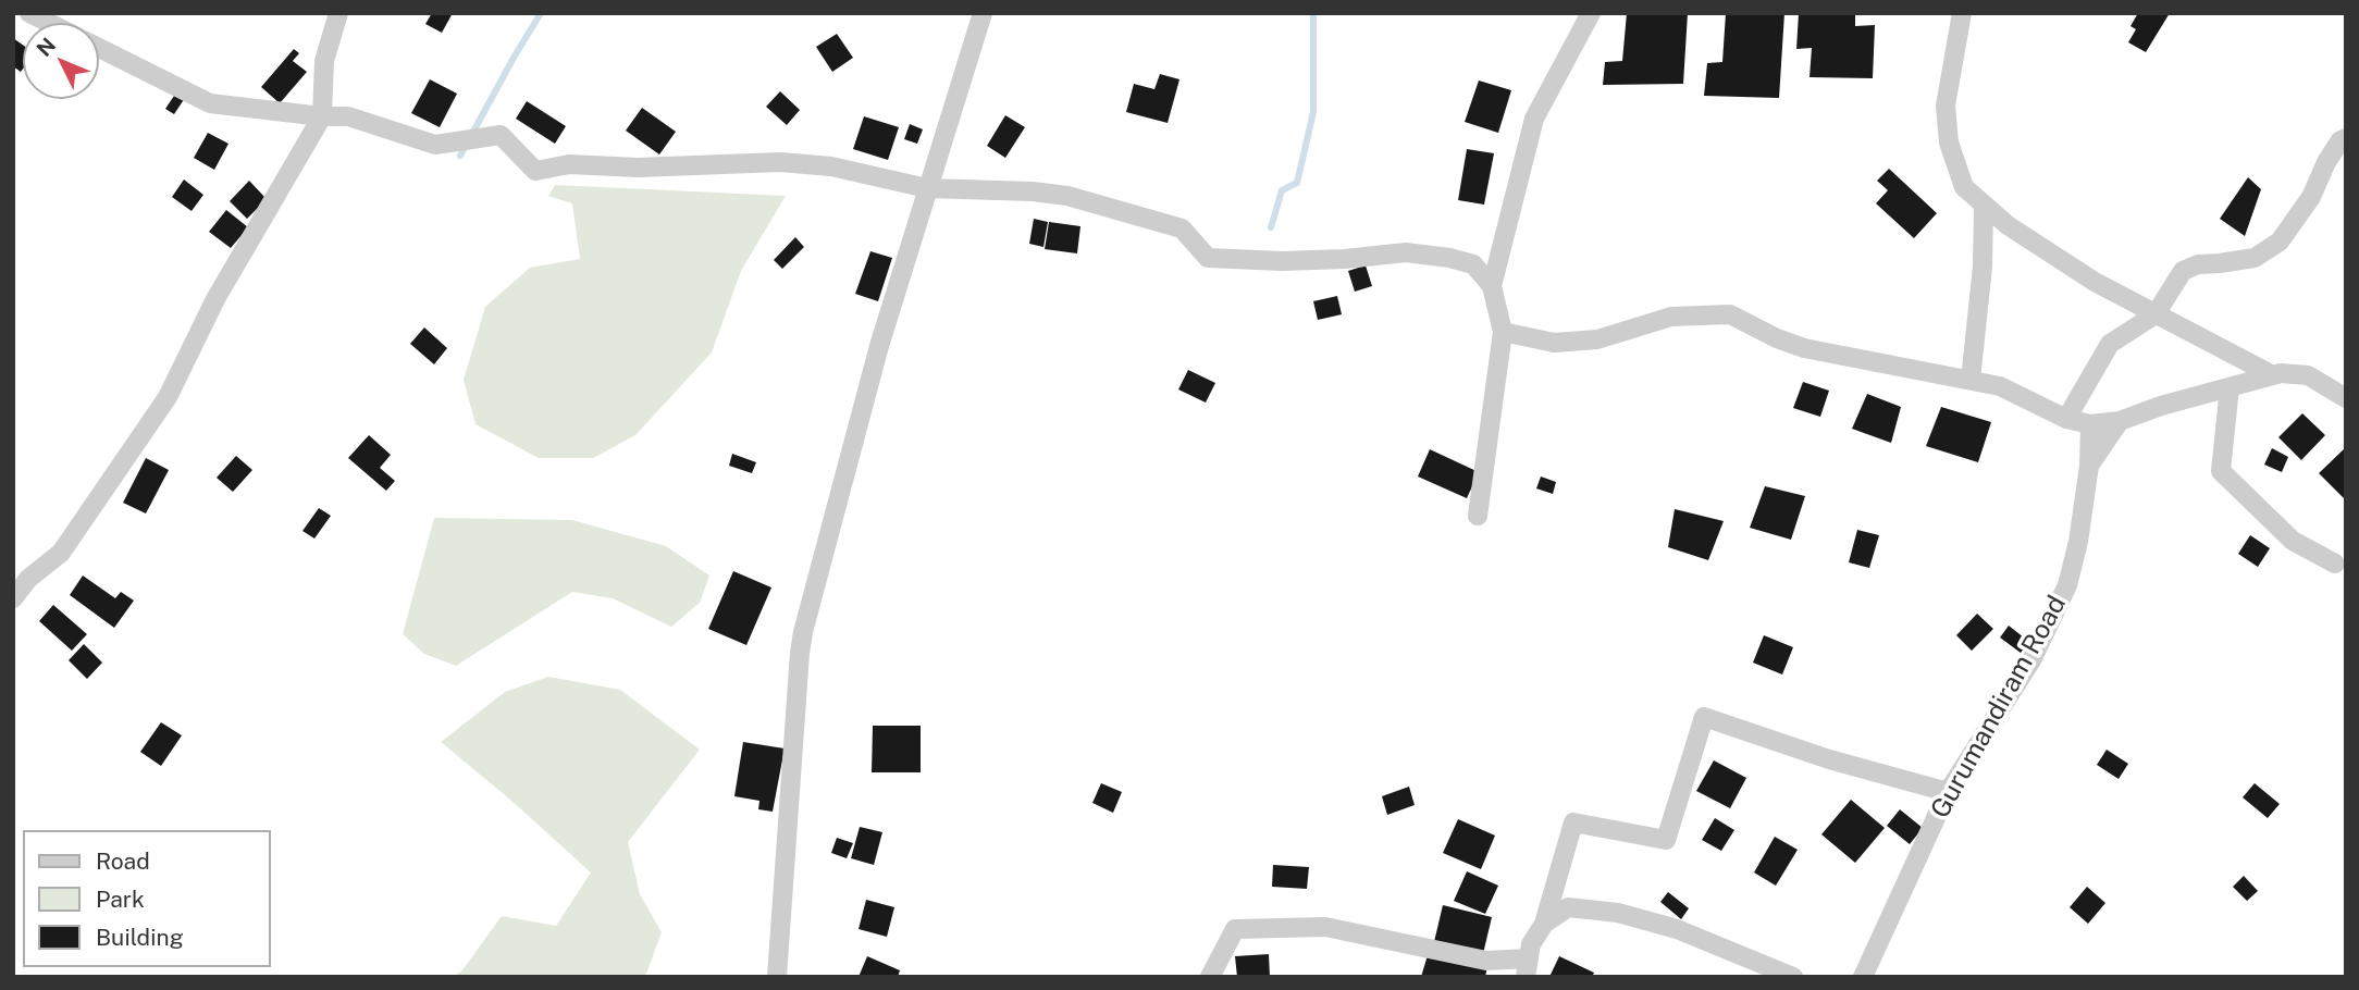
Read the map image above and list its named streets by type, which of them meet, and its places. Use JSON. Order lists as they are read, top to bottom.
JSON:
{
  "streets": {
    "street": ["Gurumandiram Road"]
  },
  "legend": ["Road", "Park", "Building"],
  "north": "top left"
}
